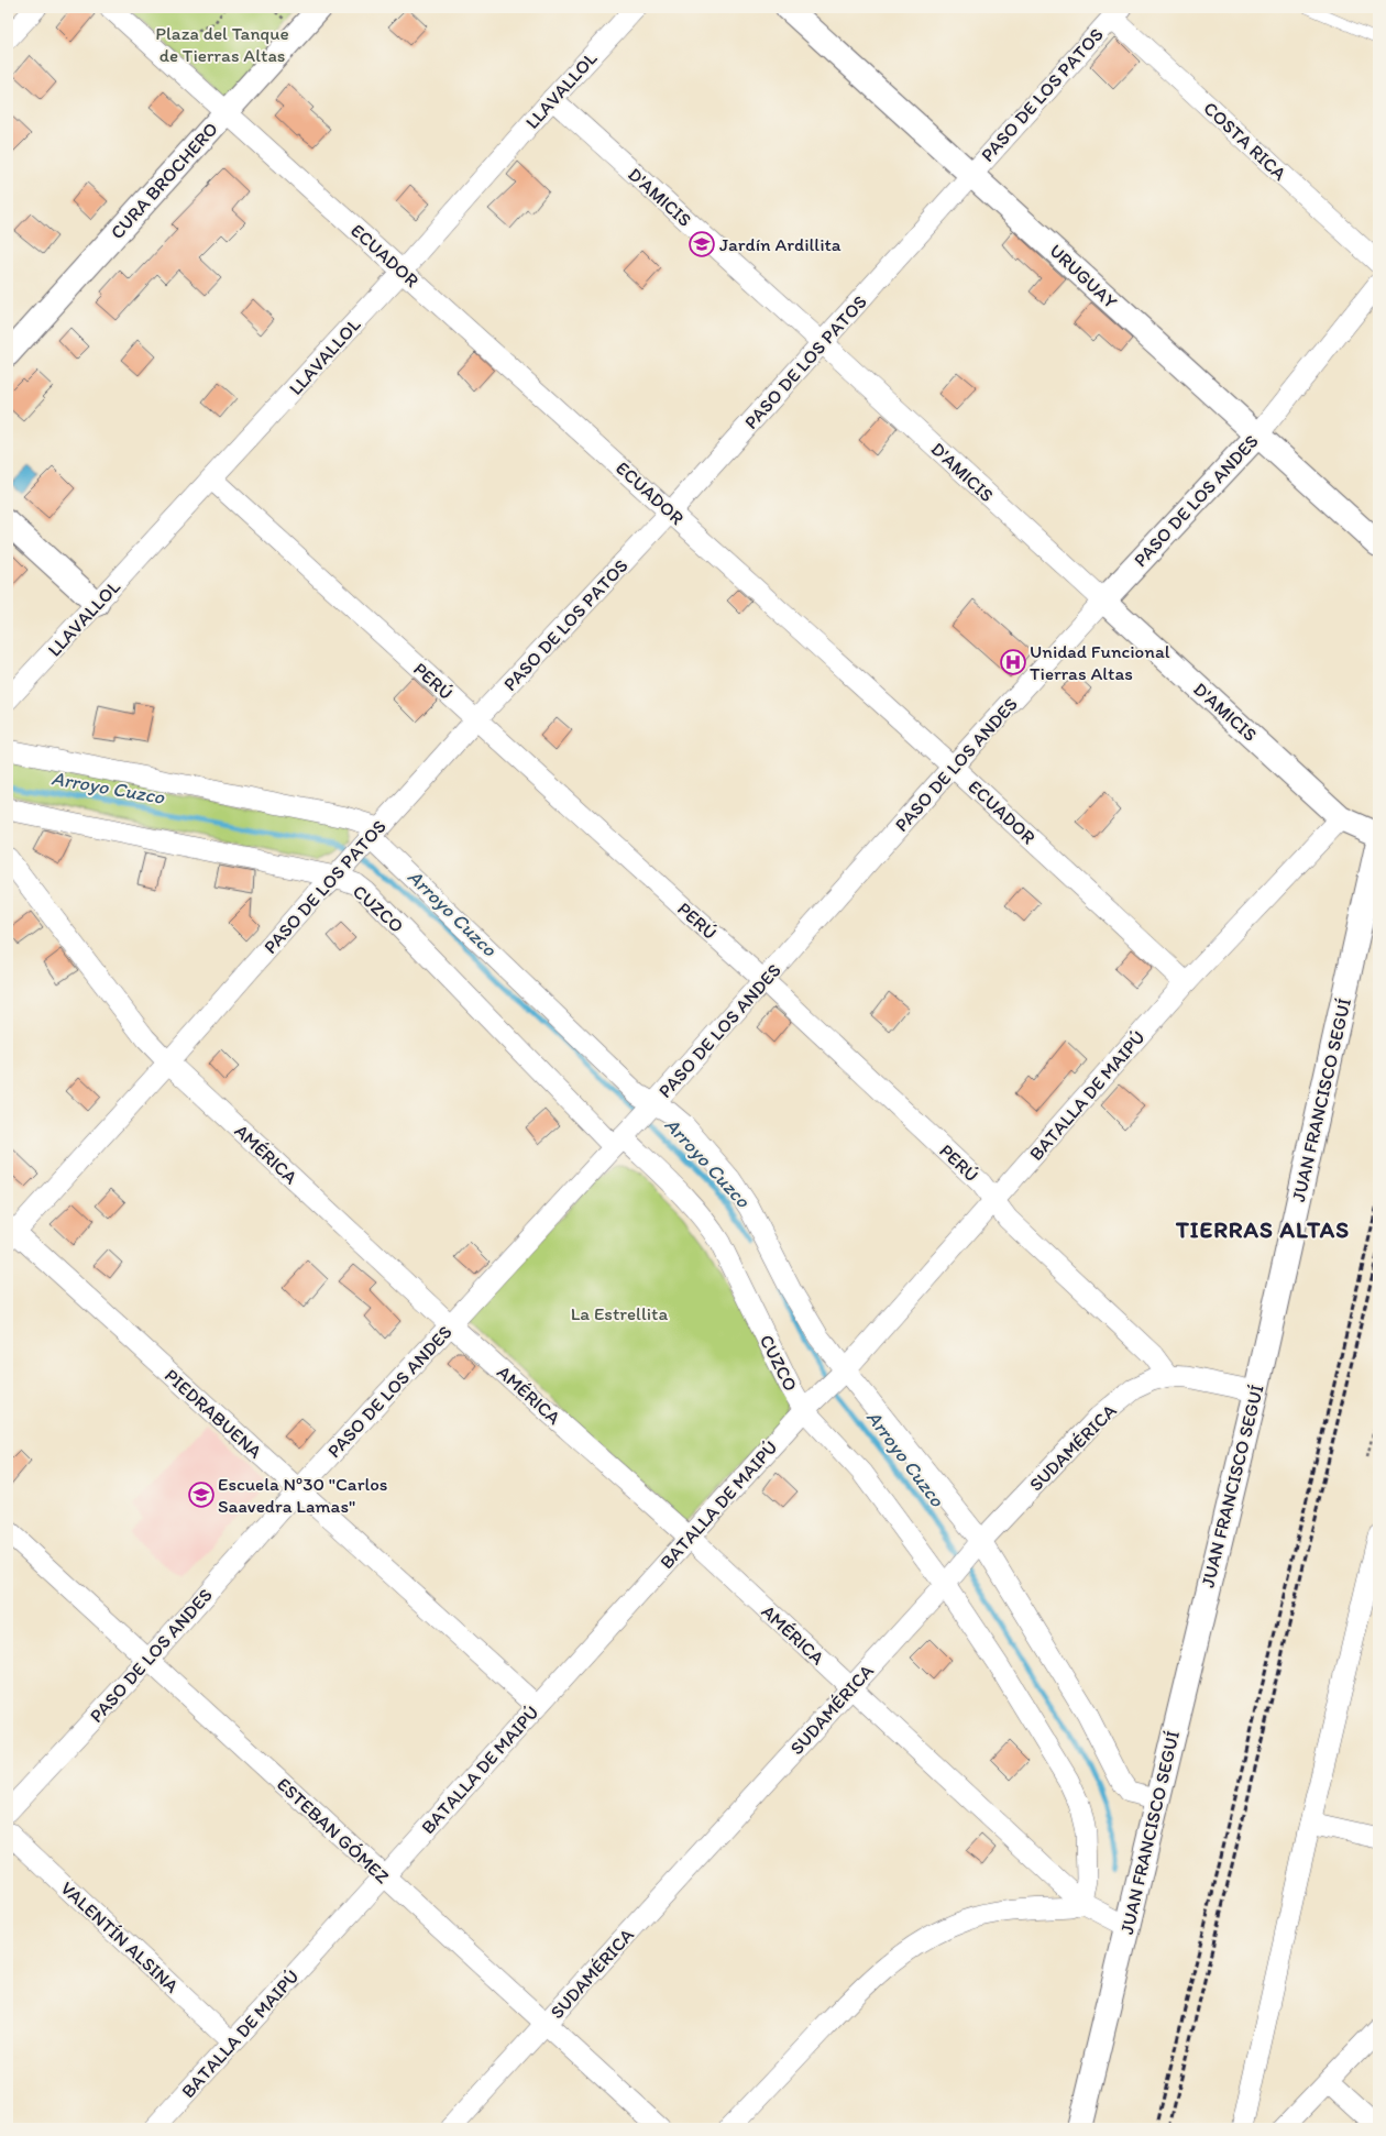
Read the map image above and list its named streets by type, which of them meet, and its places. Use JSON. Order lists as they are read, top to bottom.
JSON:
{
  "streets": {
    "street": [
      "LLAVALLOL",
      "PASO DE LOS PATOS",
      "COSTA RICA",
      "CURA BROCHERO",
      "D'AMICIS",
      "ECUADOR",
      "URUGUAY",
      "PASO DE LOS ANDES",
      "PERÚ",
      "CUZCO",
      "BATALLA DE MAIPÚ",
      "JUAN FRANCISCO SEGUÍ",
      "AMÉRICA",
      "PIEDRABUENA",
      "SUDAMÉRICA",
      "ESTEBAN GÓMEZ",
      "VALENTÍN ALSINA"
    ]
  },
  "crossings": [
    ["LLAVALLOL", "D'AMICIS"],
    ["LLAVALLOL", "ECUADOR"],
    ["LLAVALLOL", "PERÚ"],
    ["PASO DE LOS PATOS", "COSTA RICA"],
    ["PASO DE LOS PATOS", "D'AMICIS"],
    ["PASO DE LOS PATOS", "ECUADOR"],
    ["PASO DE LOS PATOS", "URUGUAY"],
    ["PASO DE LOS PATOS", "PERÚ"],
    ["PASO DE LOS PATOS", "CUZCO"],
    ["PASO DE LOS PATOS", "AMÉRICA"],
    ["PASO DE LOS PATOS", "PIEDRABUENA"],
    ["CURA BROCHERO", "ECUADOR"],
    ["D'AMICIS", "PASO DE LOS ANDES"],
    ["D'AMICIS", "BATALLA DE MAIPÚ"],
    ["ECUADOR", "PASO DE LOS ANDES"],
    ["ECUADOR", "BATALLA DE MAIPÚ"],
    ["URUGUAY", "PASO DE LOS ANDES"],
    ["PASO DE LOS ANDES", "PERÚ"],
    ["PASO DE LOS ANDES", "CUZCO"],
    ["PASO DE LOS ANDES", "AMÉRICA"],
    ["PASO DE LOS ANDES", "PIEDRABUENA"],
    ["PASO DE LOS ANDES", "ESTEBAN GÓMEZ"],
    ["PERÚ", "BATALLA DE MAIPÚ"],
    ["PERÚ", "SUDAMÉRICA"],
    ["CUZCO", "BATALLA DE MAIPÚ"],
    ["CUZCO", "AMÉRICA"],
    ["CUZCO", "SUDAMÉRICA"],
    ["BATALLA DE MAIPÚ", "AMÉRICA"],
    ["BATALLA DE MAIPÚ", "PIEDRABUENA"],
    ["BATALLA DE MAIPÚ", "ESTEBAN GÓMEZ"],
    ["BATALLA DE MAIPÚ", "VALENTÍN ALSINA"],
    ["JUAN FRANCISCO SEGUÍ", "AMÉRICA"],
    ["JUAN FRANCISCO SEGUÍ", "SUDAMÉRICA"],
    ["AMÉRICA", "SUDAMÉRICA"],
    ["SUDAMÉRICA", "ESTEBAN GÓMEZ"]
  ],
  "districts": ["TIERRAS ALTAS"],
  "water": ["Arroyo Cuzco"],
  "parks": ["Plaza del Tanque de Tierras Altas", "La Estrellita"],
  "places": {
    "school or university": ["Jardín Ardillita", "Escuela Nº30 \"Carlos Saavedra Lamas\""],
    "hospital": ["Unidad Funcional Tierras Altas"]
  }
}
